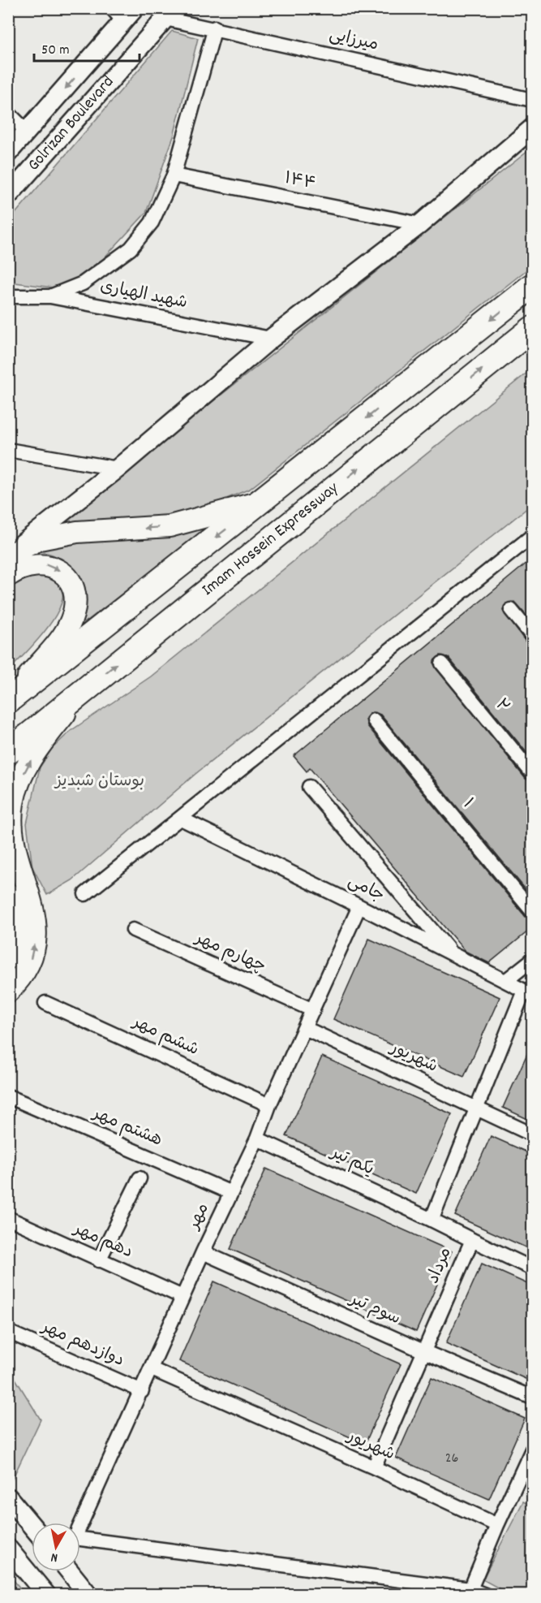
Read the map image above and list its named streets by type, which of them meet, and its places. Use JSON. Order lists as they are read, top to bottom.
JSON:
{
  "streets": {
    "highway": ["Imam Hossein Expressway"],
    "street": [
      "میرزایی",
      "Golrizan Boulevard",
      "۱۴۴",
      "شهید الهیاری",
      "۲",
      "۱",
      "جامی",
      "چهارم مهر",
      "ششم مهر",
      "شهریور",
      "هشتم مهر",
      "یکم تیر",
      "مهر",
      "دهم مهر",
      "مرداد",
      "سوم تیر",
      "دوازدهم مهر"
    ]
  },
  "crossings": [
    ["میرزایی", "Golrizan Boulevard"],
    ["جامی", "مهر"],
    ["چهارم مهر", "مهر"],
    ["ششم مهر", "مهر"],
    ["شهریور", "مهر"],
    ["شهریور", "مرداد"],
    ["هشتم مهر", "مهر"],
    ["یکم تیر", "مهر"],
    ["یکم تیر", "مرداد"],
    ["مهر", "دهم مهر"],
    ["مهر", "سوم تیر"],
    ["مهر", "دوازدهم مهر"],
    ["مرداد", "سوم تیر"]
  ],
  "parks": ["بوستان شبدیز"],
  "house_numbers": ["26"],
  "scale_bar": "50 m",
  "north": "bottom"
}
